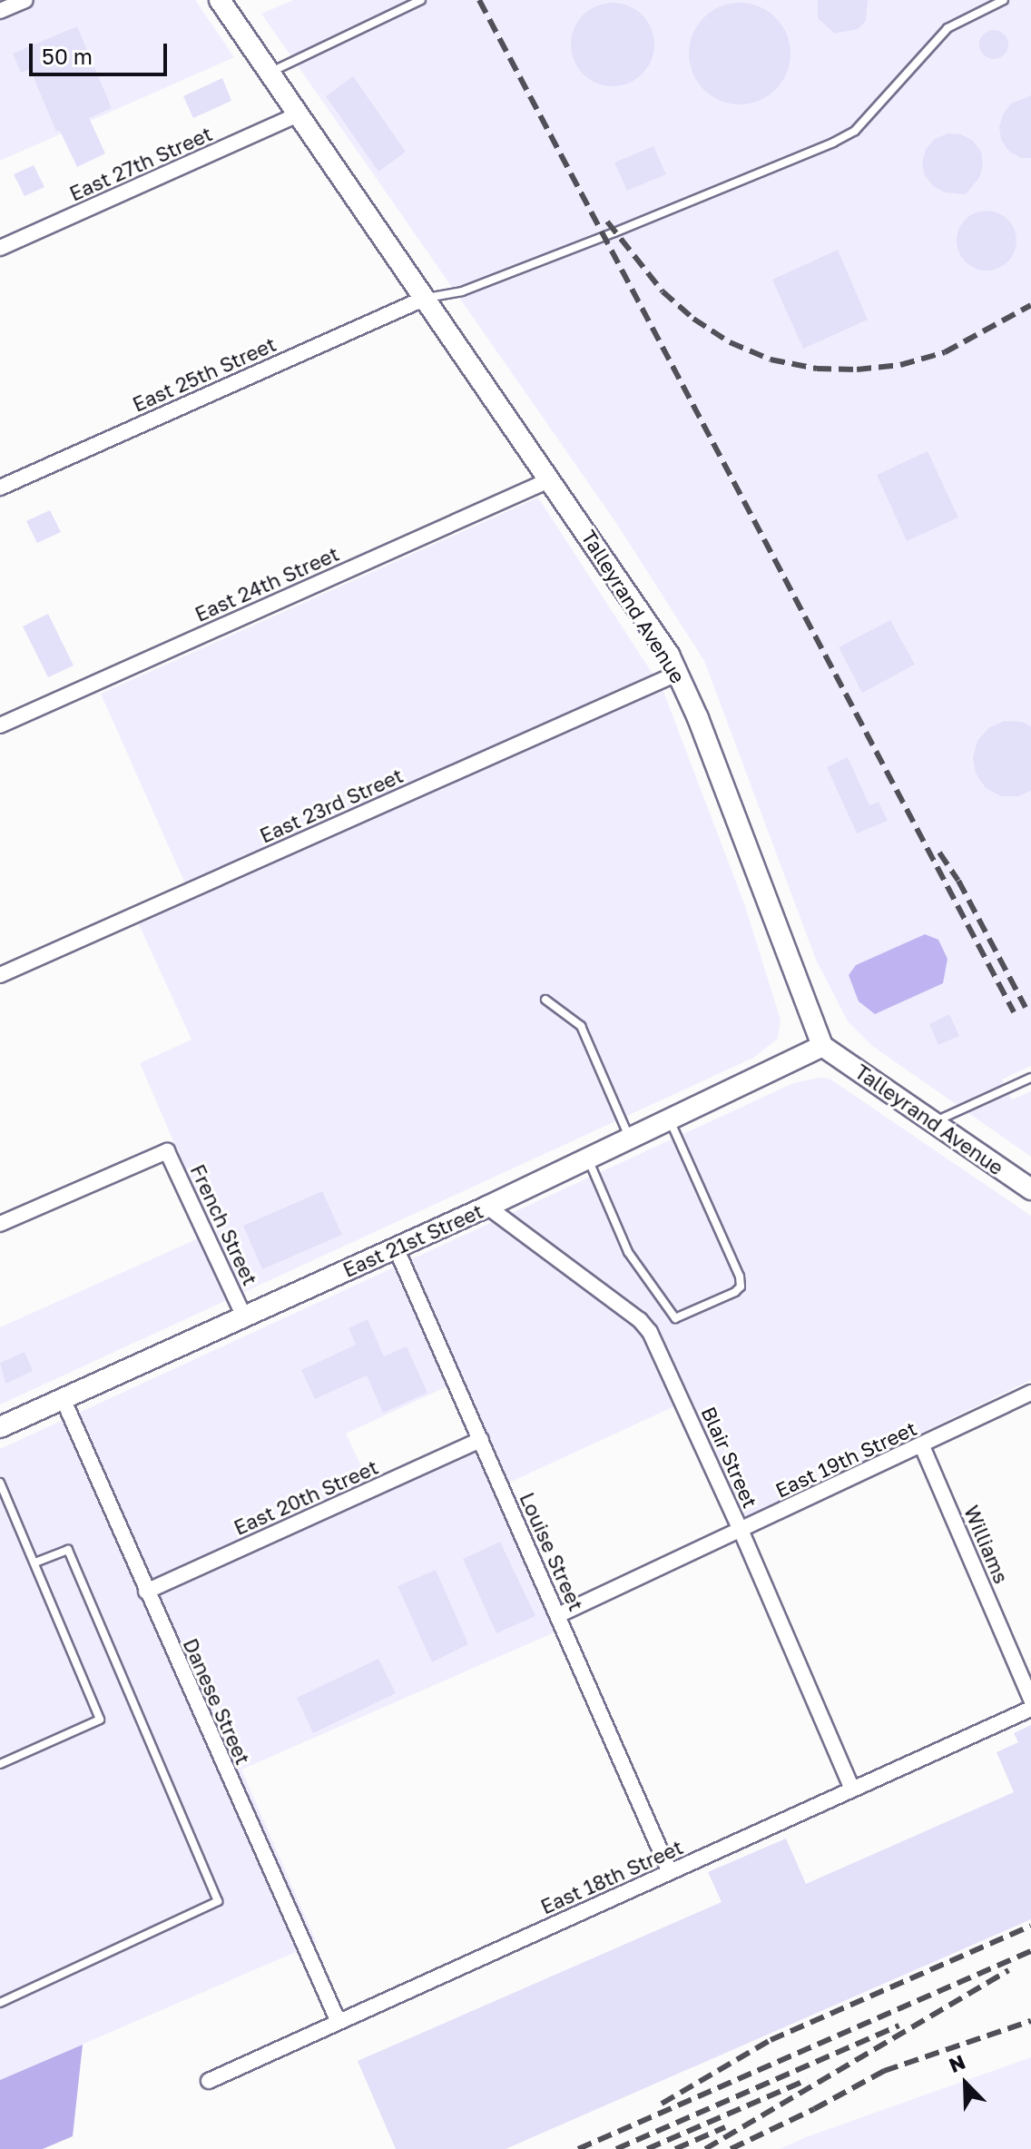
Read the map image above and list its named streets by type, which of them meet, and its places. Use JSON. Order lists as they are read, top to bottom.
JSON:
{
  "streets": {
    "street": [
      "East 27th Street",
      "East 25th Street",
      "East 24th Street",
      "Talleyrand Avenue",
      "East 23rd Street",
      "French Street",
      "East 21st Street",
      "Blair Street",
      "East 19th Street",
      "East 20th Street",
      "Williams",
      "Louise Street",
      "Danese Street",
      "East 18th Street"
    ]
  },
  "crossings": [
    ["East 27th Street", "Talleyrand Avenue"],
    ["East 25th Street", "Talleyrand Avenue"],
    ["East 24th Street", "Talleyrand Avenue"],
    ["Talleyrand Avenue", "East 23rd Street"],
    ["Talleyrand Avenue", "East 21st Street"],
    ["French Street", "East 21st Street"],
    ["East 21st Street", "Blair Street"],
    ["East 21st Street", "Louise Street"],
    ["East 21st Street", "Danese Street"],
    ["Blair Street", "East 19th Street"],
    ["Blair Street", "East 18th Street"],
    ["East 19th Street", "Williams"],
    ["East 19th Street", "Louise Street"],
    ["East 20th Street", "Louise Street"],
    ["East 20th Street", "Danese Street"],
    ["Louise Street", "East 18th Street"],
    ["Danese Street", "East 18th Street"]
  ],
  "scale_bar": "50 m",
  "north": "top left"
}
